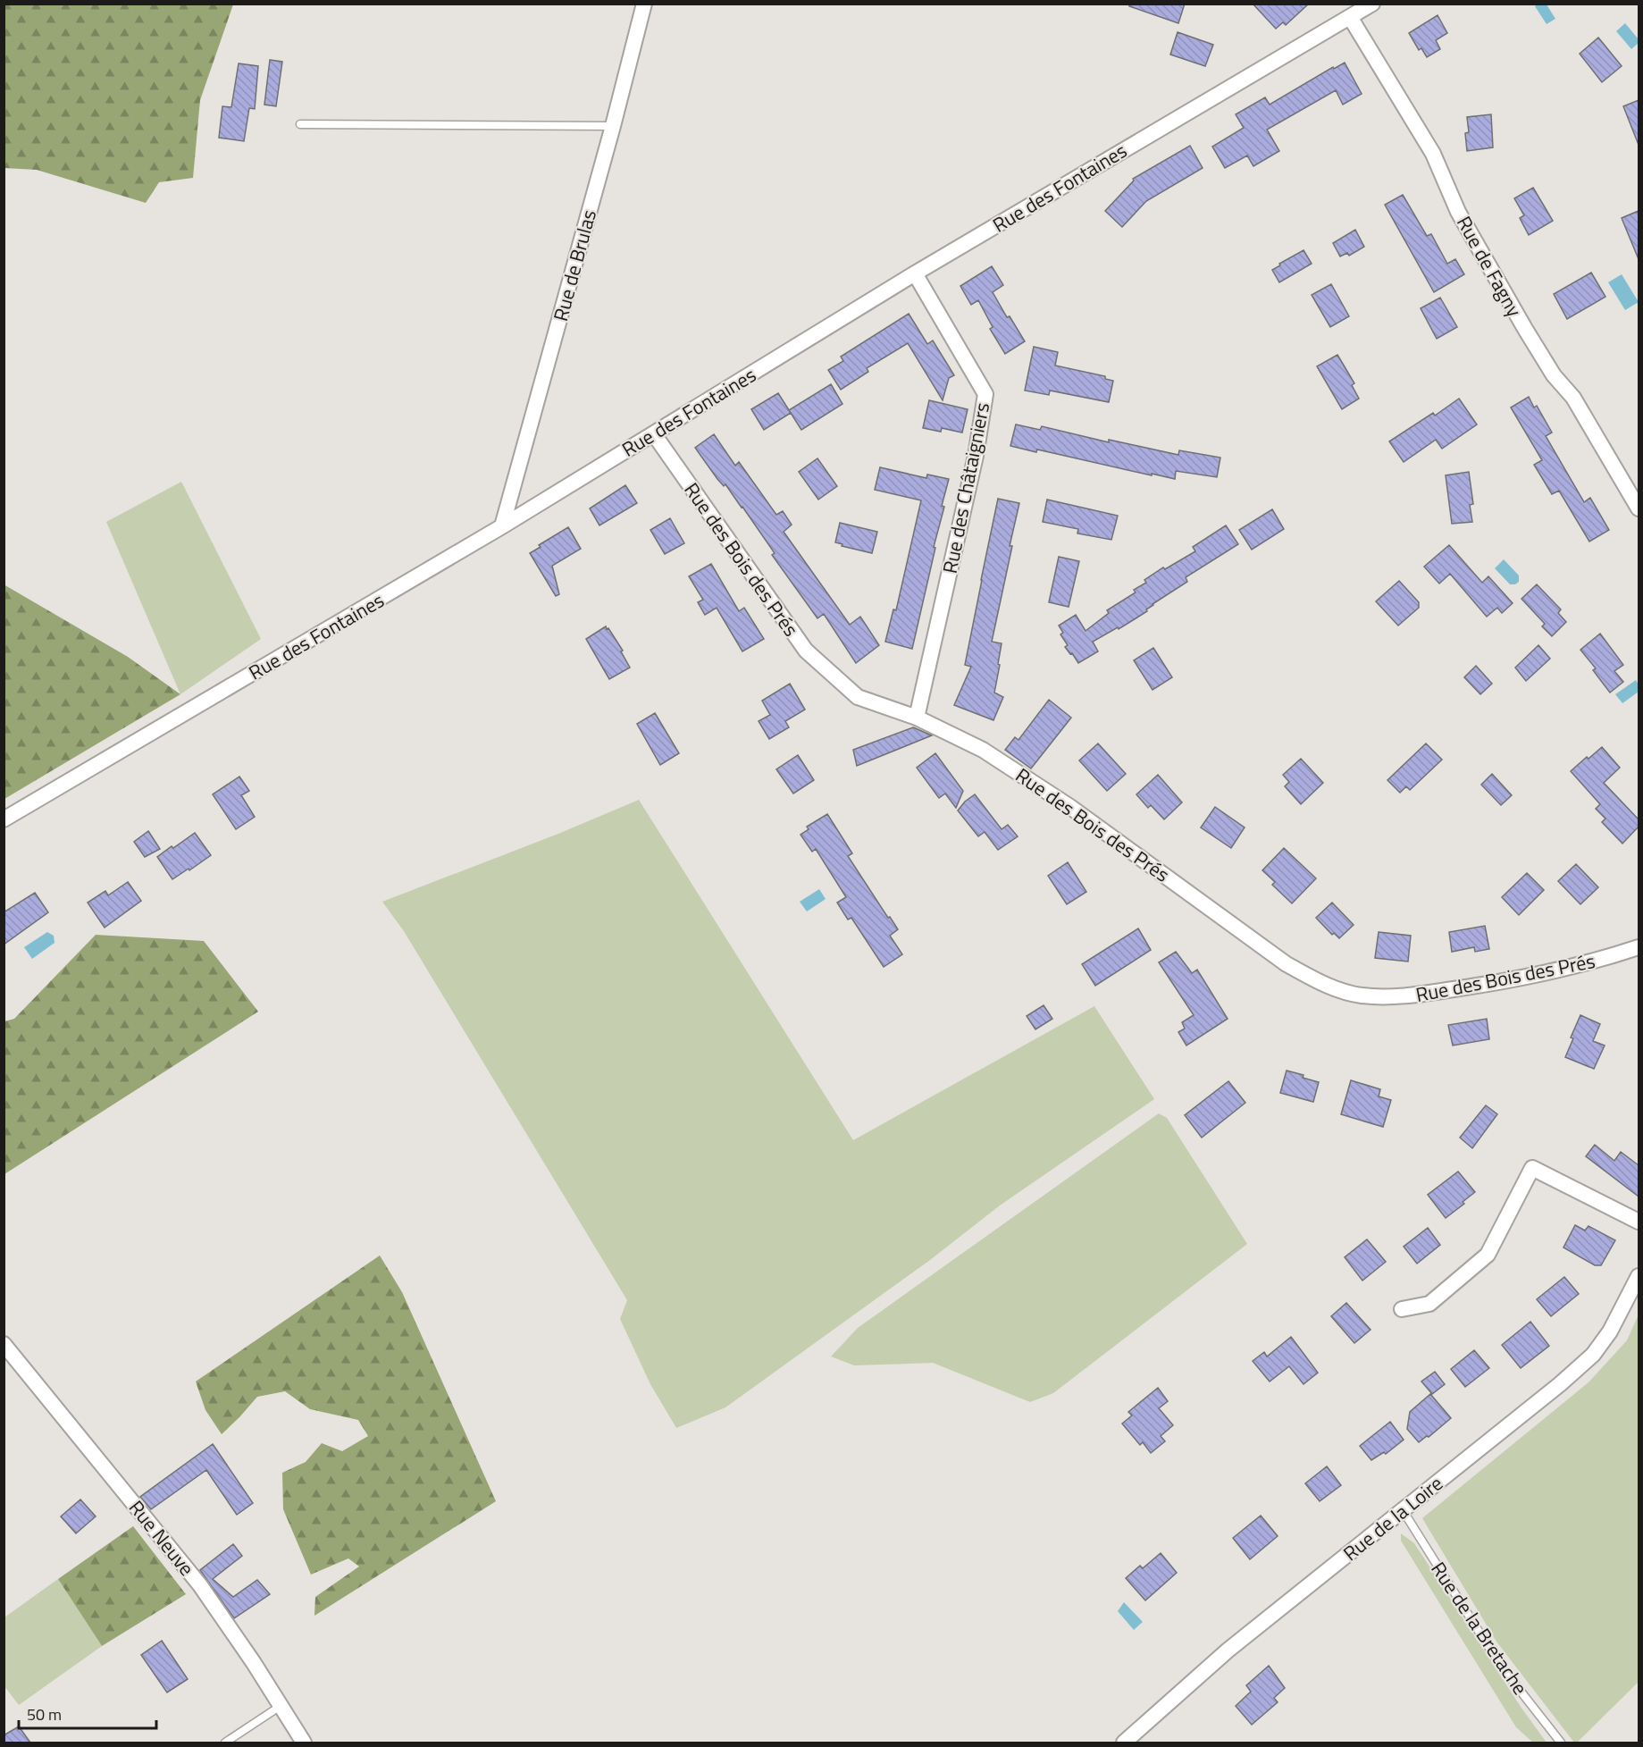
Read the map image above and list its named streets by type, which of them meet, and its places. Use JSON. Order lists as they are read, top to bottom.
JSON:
{
  "streets": {
    "street": [
      "Rue des Fontaines",
      "Rue de Brulas",
      "Rue de Fagny",
      "Rue des Châtaigniers",
      "Rue des Bois des Prés",
      "Rue de la Loire",
      "Rue Neuve"
    ],
    "lane": ["Rue de la Bretache"]
  },
  "crossings": [
    ["Rue des Fontaines", "Rue de Brulas"],
    ["Rue des Fontaines", "Rue de Fagny"],
    ["Rue des Fontaines", "Rue des Châtaigniers"],
    ["Rue des Fontaines", "Rue des Bois des Prés"],
    ["Rue des Châtaigniers", "Rue des Bois des Prés"],
    ["Rue de la Loire", "Rue de la Bretache"]
  ],
  "scale_bar": "50 m"
}
